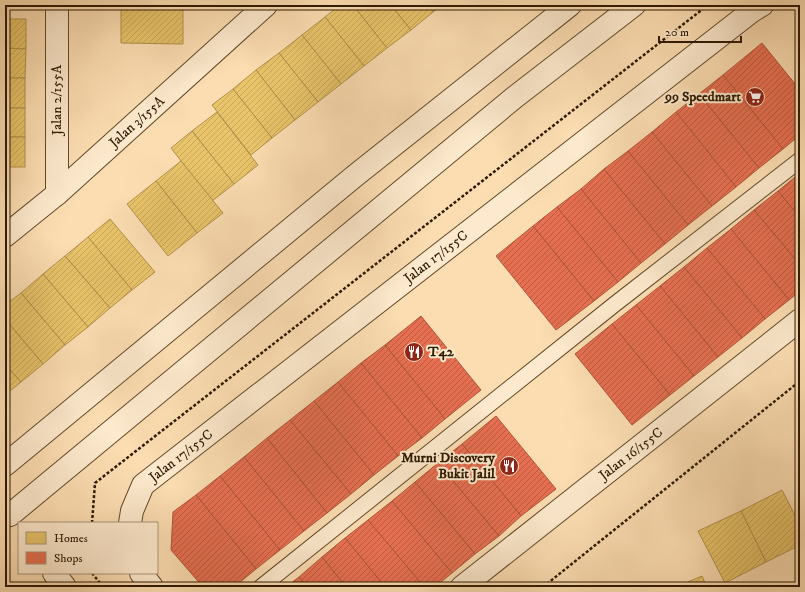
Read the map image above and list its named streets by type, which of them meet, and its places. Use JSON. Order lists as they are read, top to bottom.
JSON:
{
  "streets": {
    "street": [
      "Jalan 2/155A",
      "Jalan 3/155A",
      "Jalan 17/155C",
      "Jalan 16/155C"
    ]
  },
  "crossings": [
    ["Jalan 2/155A", "Jalan 3/155A"]
  ],
  "places": {
    "supermarket": ["99 Speedmart"],
    "restaurant": ["T42", "Murni Discovery Bukit Jalil"]
  },
  "legend": ["Homes", "Shops"],
  "scale_bar": "20 m"
}
